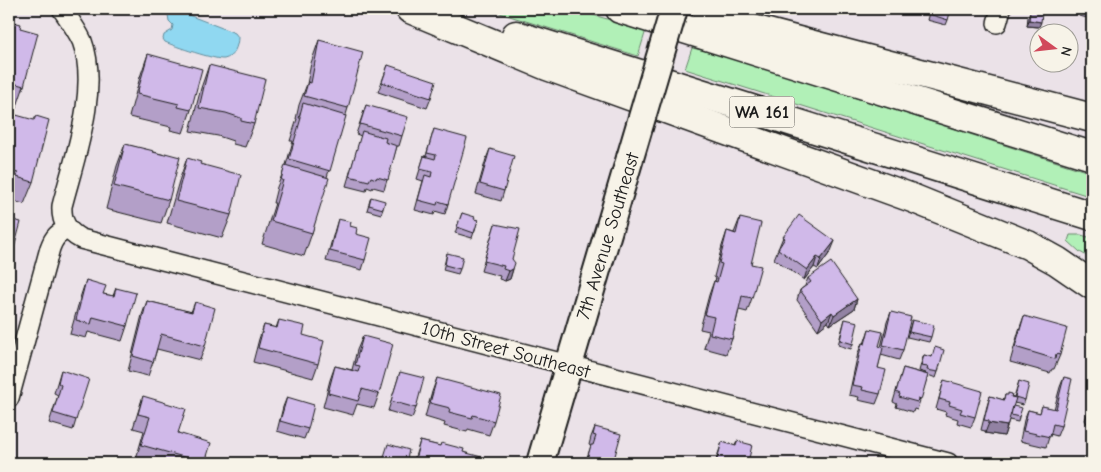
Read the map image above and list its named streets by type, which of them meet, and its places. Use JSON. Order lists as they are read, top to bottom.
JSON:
{
  "streets": {
    "highway": ["WA 161"],
    "street": ["7th Avenue Southeast", "10th Street Southeast"]
  },
  "crossings": [
    ["7th Avenue Southeast", "10th Street Southeast"]
  ],
  "north": "right"
}
